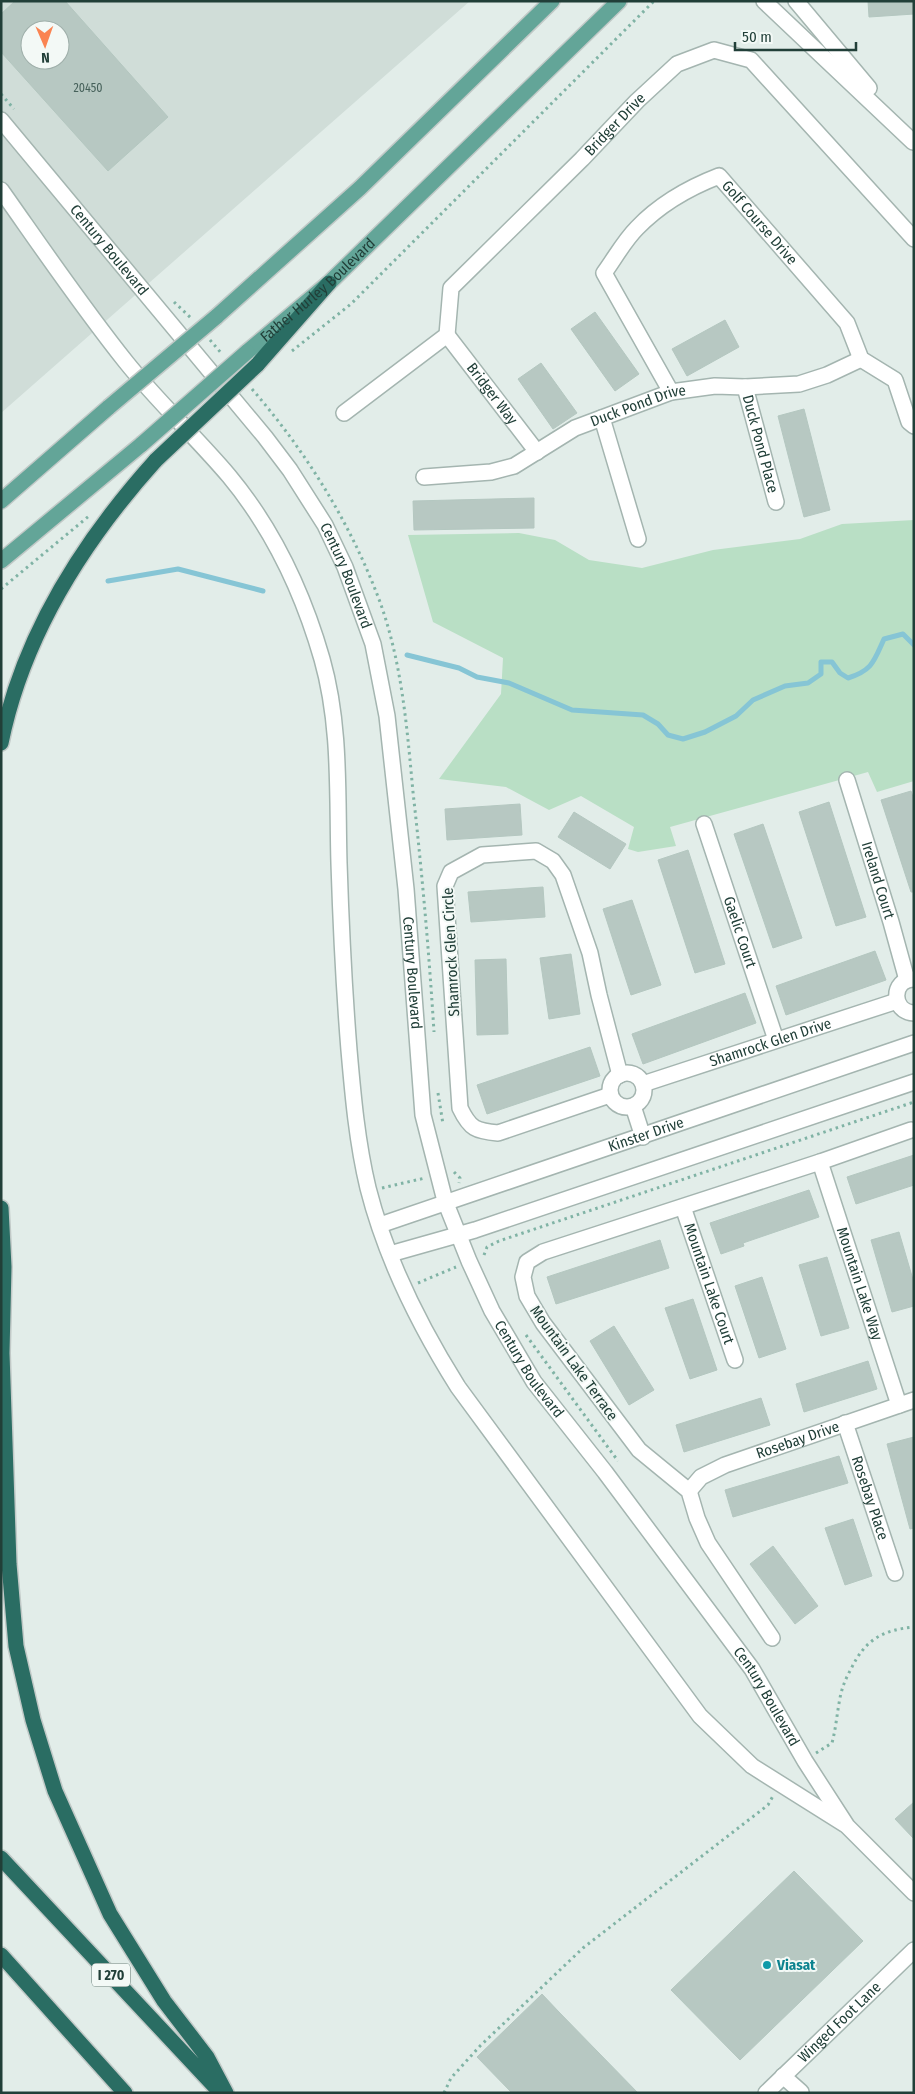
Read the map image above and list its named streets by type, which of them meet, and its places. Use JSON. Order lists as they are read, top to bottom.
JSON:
{
  "streets": {
    "highway": ["I 270"],
    "main road": ["Father Hurley Boulevard"],
    "street": [
      "Bridger Drive",
      "Golf Course Drive",
      "Century Boulevard",
      "Bridger Way",
      "Duck Pond Drive",
      "Duck Pond Place",
      "Ireland Court",
      "Gaelic Court",
      "Shamrock Glen Circle",
      "Shamrock Glen Drive",
      "Kinster Drive",
      "Mountain Lake Court",
      "Mountain Lake Way",
      "Mountain Lake Terrace",
      "Rosebay Drive",
      "Rosebay Place",
      "Winged Foot Lane"
    ]
  },
  "crossings": [
    ["Bridger Drive", "Bridger Way"],
    ["Golf Course Drive", "Duck Pond Drive"],
    ["Century Boulevard", "Kinster Drive"],
    ["Bridger Way", "Duck Pond Drive"],
    ["Duck Pond Drive", "Duck Pond Place"],
    ["Gaelic Court", "Shamrock Glen Drive"],
    ["Shamrock Glen Circle", "Shamrock Glen Drive"],
    ["Mountain Lake Court", "Mountain Lake Terrace"],
    ["Mountain Lake Way", "Mountain Lake Terrace"],
    ["Mountain Lake Way", "Rosebay Drive"],
    ["Mountain Lake Terrace", "Rosebay Drive"],
    ["Rosebay Drive", "Rosebay Place"]
  ],
  "places": ["Viasat"],
  "house_numbers": ["20450"],
  "scale_bar": "50 m",
  "north": "bottom"
}
